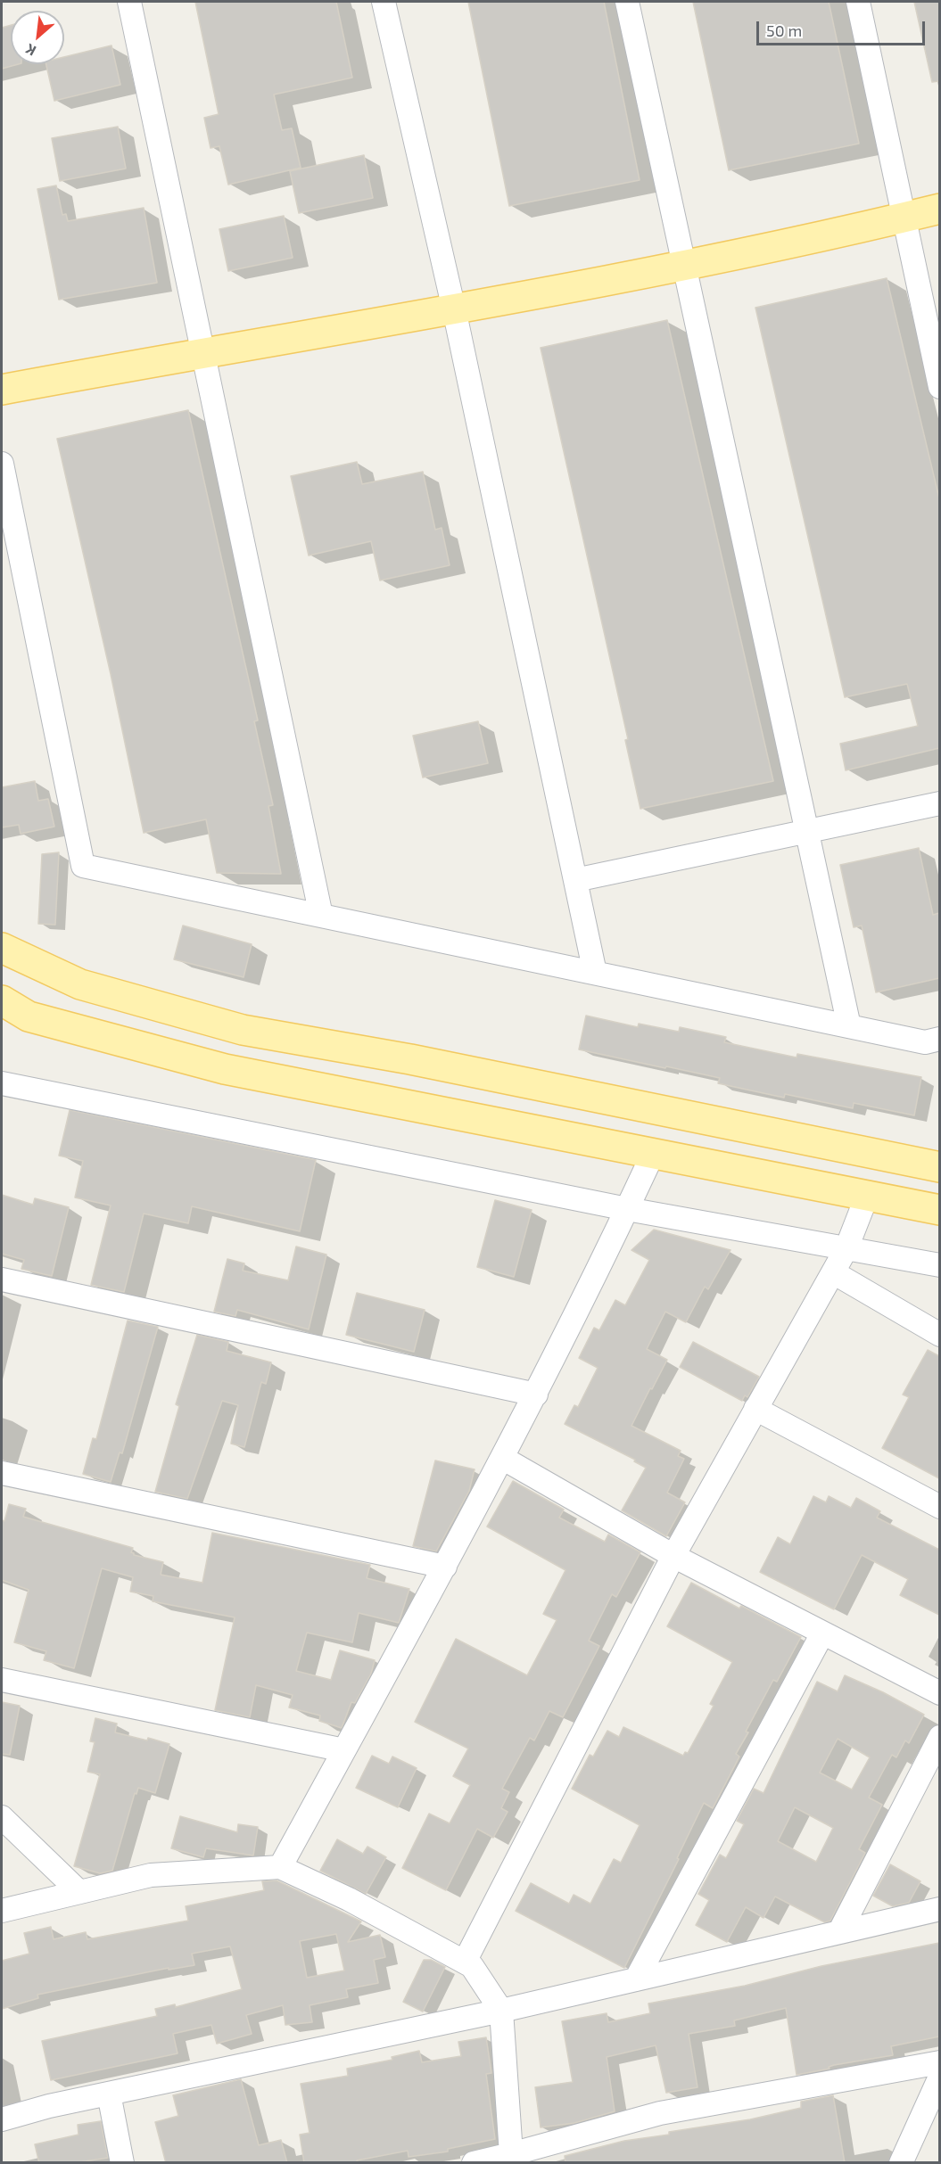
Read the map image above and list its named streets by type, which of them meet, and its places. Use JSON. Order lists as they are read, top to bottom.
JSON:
{
  "scale_bar": "50 m",
  "north": "bottom left"
}
